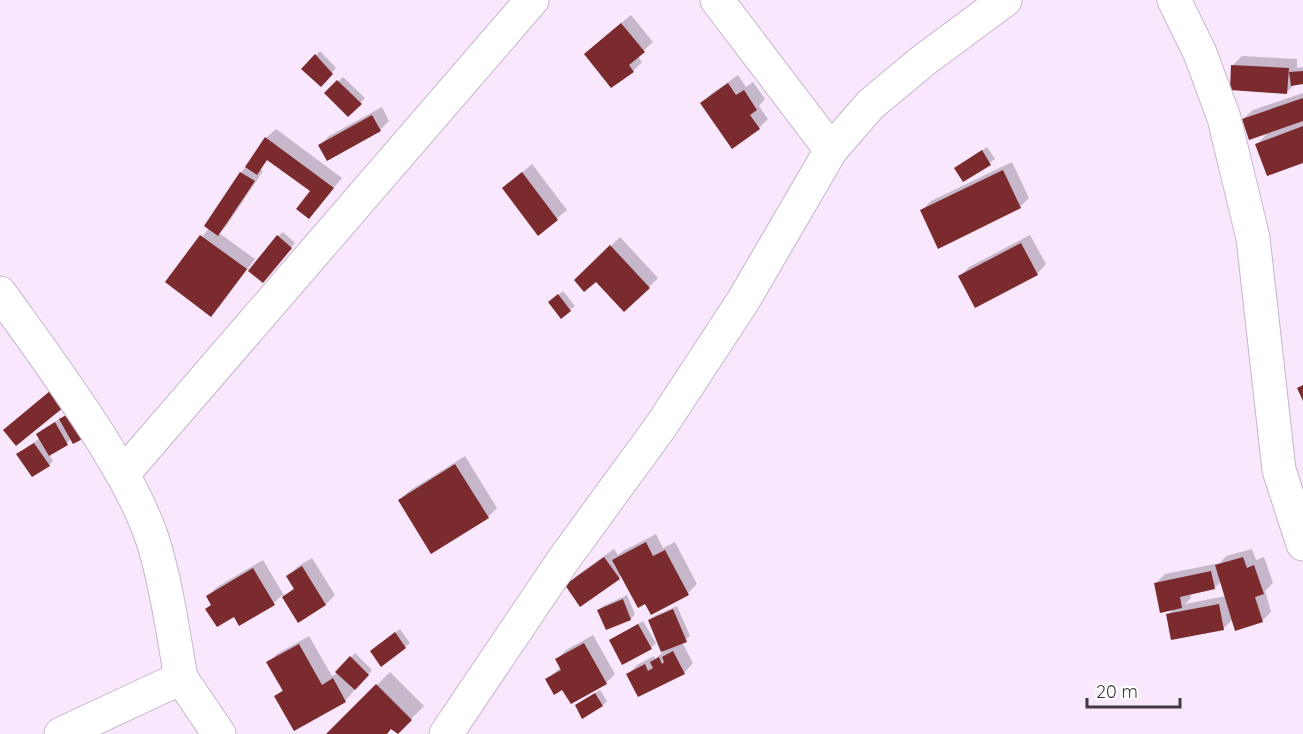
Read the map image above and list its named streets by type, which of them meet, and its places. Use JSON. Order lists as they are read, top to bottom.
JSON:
{
  "scale_bar": "20 m"
}
